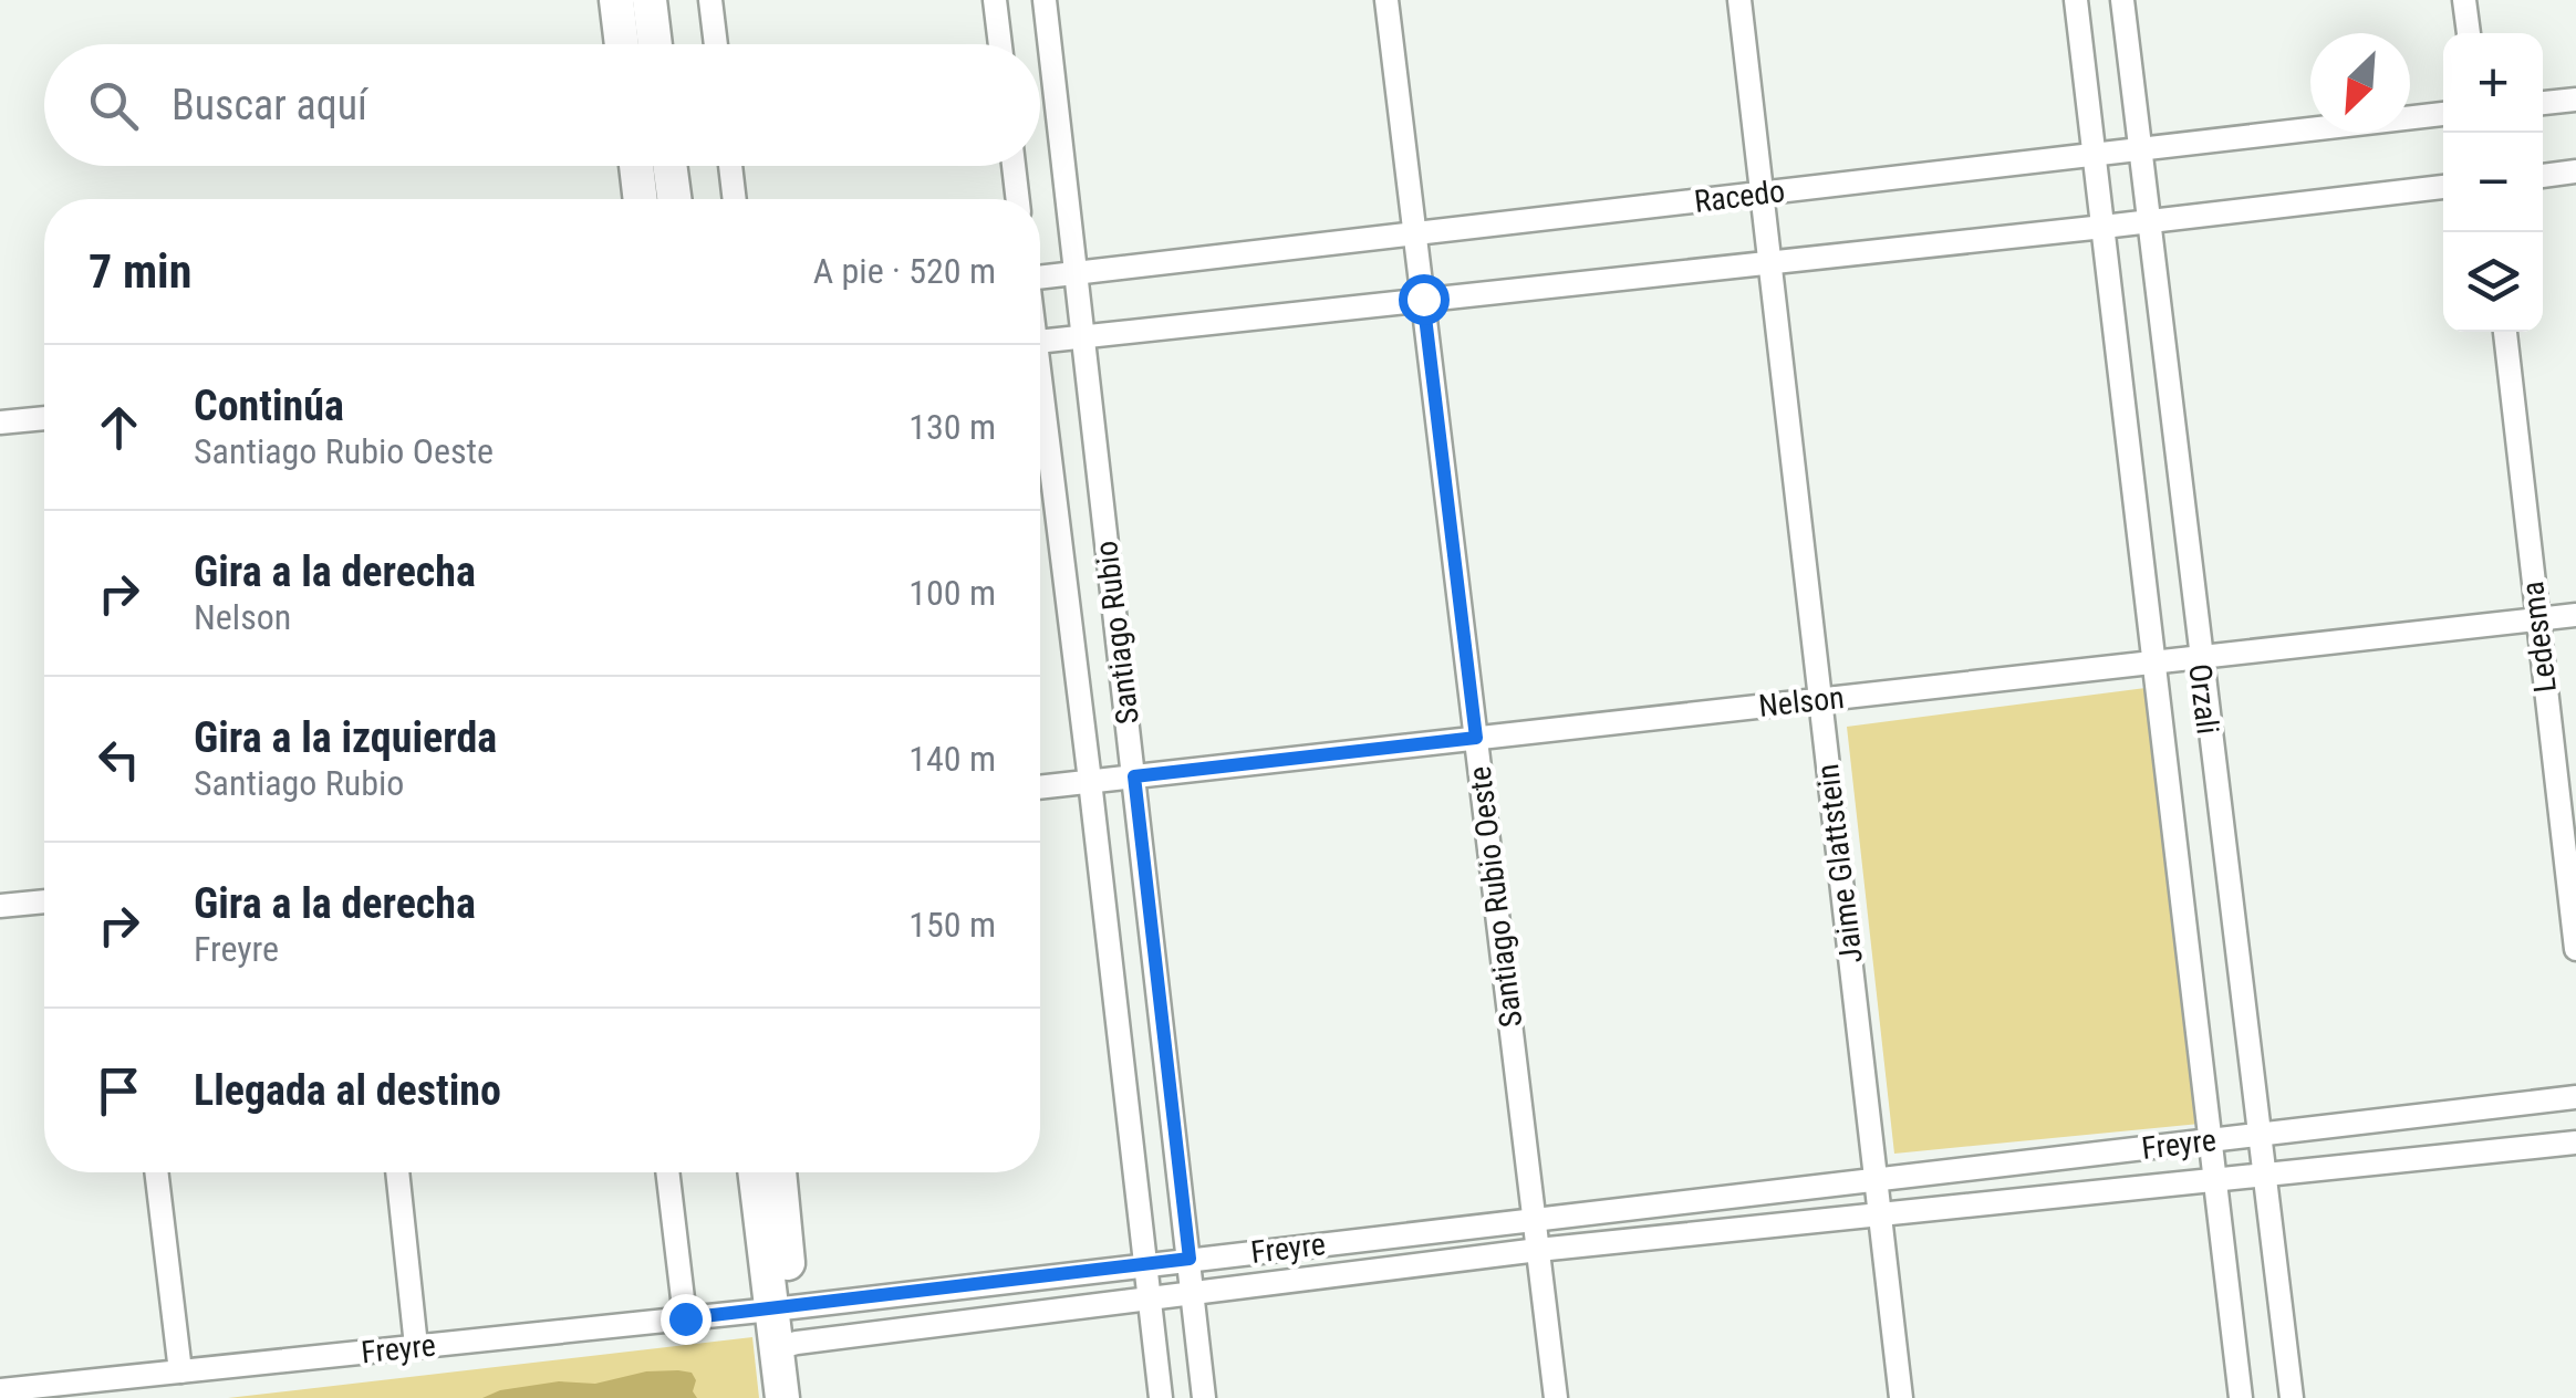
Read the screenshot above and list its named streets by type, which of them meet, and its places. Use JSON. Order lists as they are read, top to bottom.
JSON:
{
  "streets": {
    "street": [
      "Racedo",
      "Santiago Rubio",
      "Ledesma",
      "Orzali",
      "Nelson",
      "Jaime Glattstein",
      "Santiago Rubio Oeste",
      "Freyre"
    ]
  },
  "crossings": [
    ["Racedo", "Santiago Rubio"],
    ["Racedo", "Orzali"],
    ["Racedo", "Jaime Glattstein"],
    ["Racedo", "Santiago Rubio Oeste"],
    ["Santiago Rubio", "Nelson"],
    ["Santiago Rubio", "Freyre"],
    ["Ledesma", "Nelson"],
    ["Orzali", "Nelson"],
    ["Orzali", "Freyre"],
    ["Nelson", "Jaime Glattstein"],
    ["Nelson", "Santiago Rubio Oeste"],
    ["Jaime Glattstein", "Freyre"],
    ["Santiago Rubio Oeste", "Freyre"]
  ],
  "north": "bottom left",
  "page": {
    "map_buttons": ["+", "−"],
    "search": "Buscar aquí",
    "heading": ["7 min", "A pie · 520 m"],
    "list": [
      ["Continúa", "Santiago Rubio Oeste", "130 m"],
      ["Gira a la derecha", "Nelson", "100 m"],
      ["Gira a la izquierda", "Santiago Rubio", "140 m"],
      ["Gira a la derecha", "Freyre", "150 m"],
      "Llegada al destino"
    ]
  }
}
